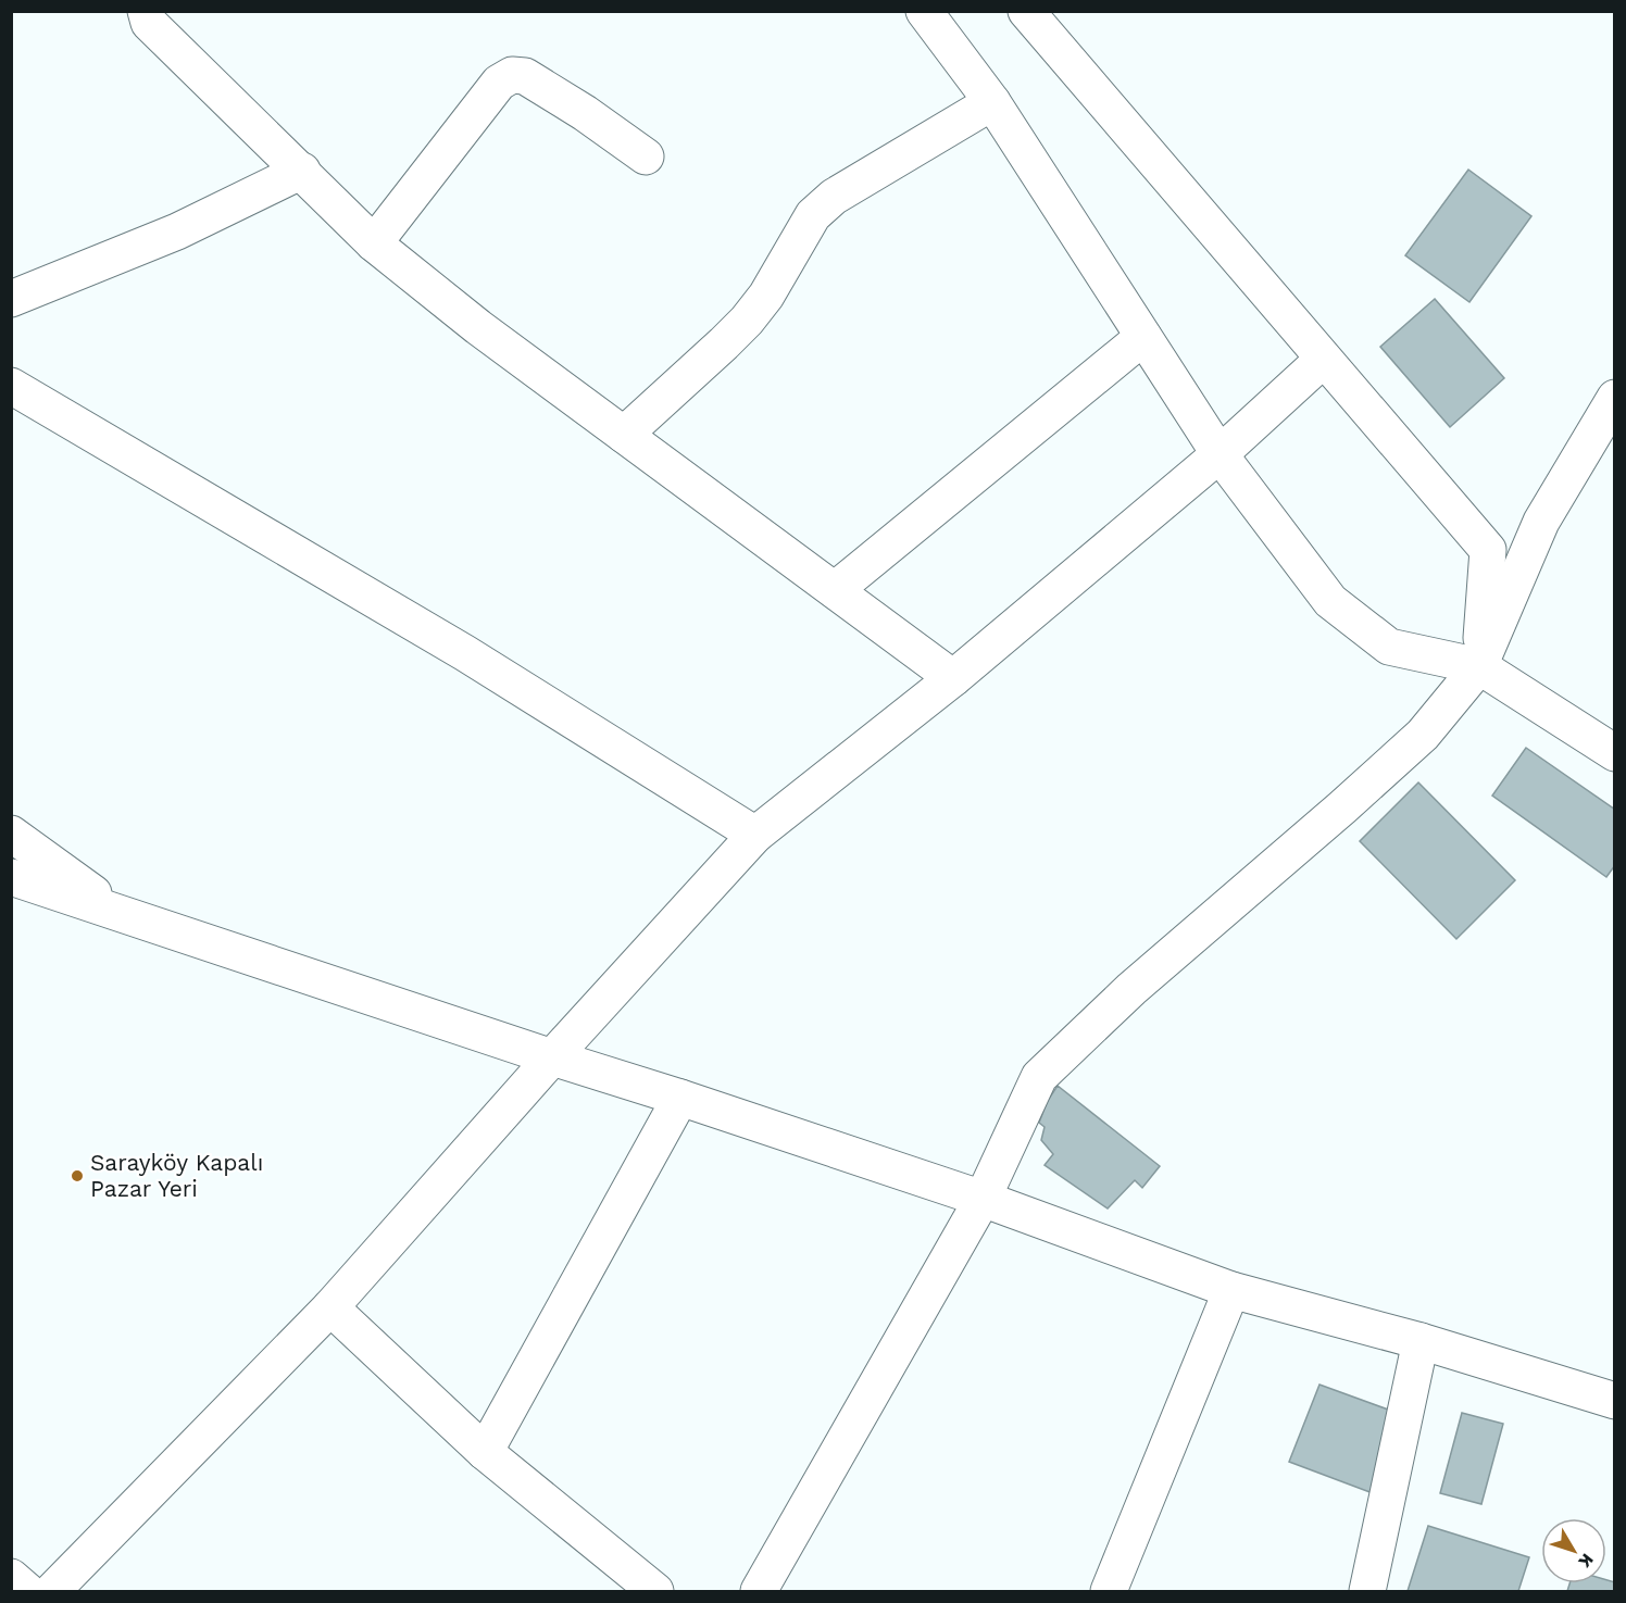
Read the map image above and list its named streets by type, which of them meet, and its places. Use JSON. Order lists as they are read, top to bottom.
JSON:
{
  "places": ["Sarayköy Kapalı Pazar Yeri"],
  "north": "bottom right"
}
